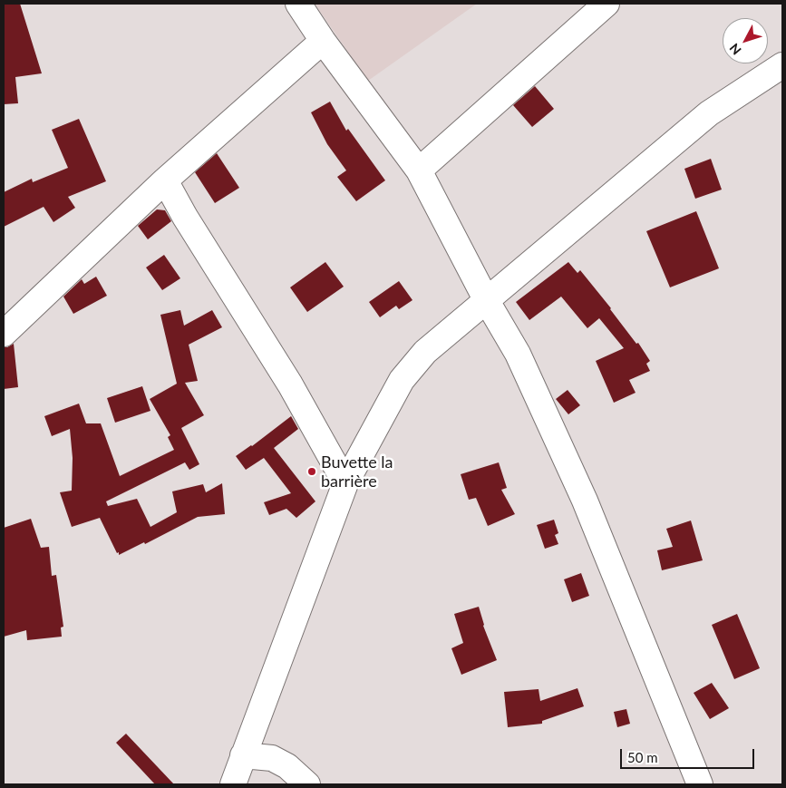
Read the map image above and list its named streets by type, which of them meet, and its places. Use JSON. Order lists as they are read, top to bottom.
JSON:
{
  "places": ["Buvette la barrière"],
  "scale_bar": "50 m",
  "north": "bottom left"
}
